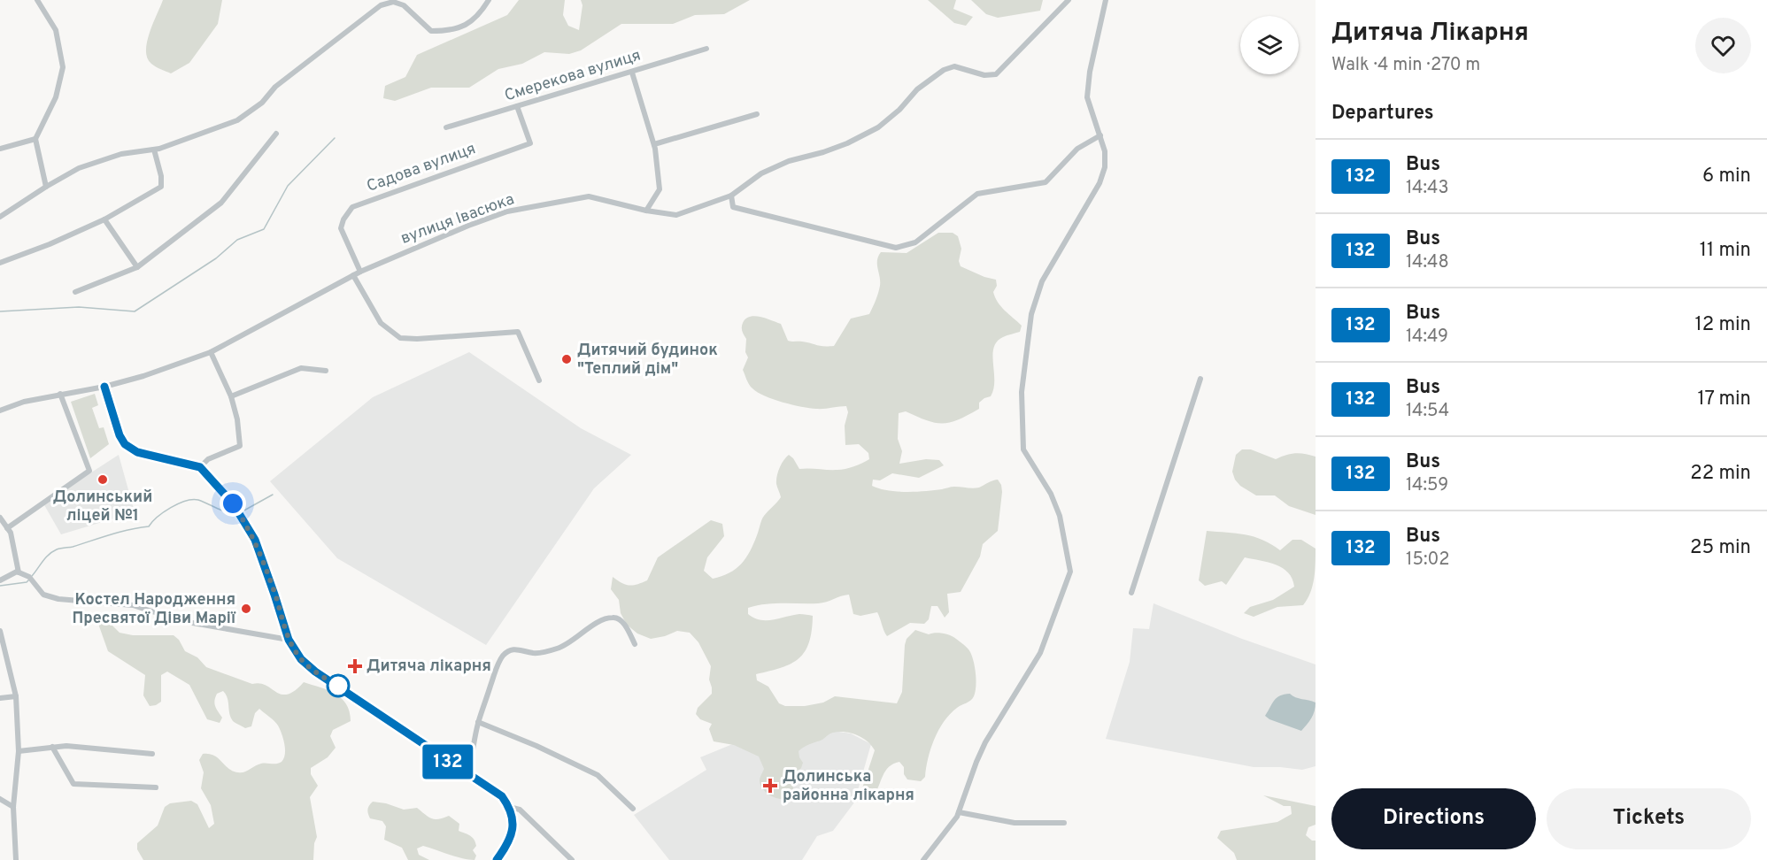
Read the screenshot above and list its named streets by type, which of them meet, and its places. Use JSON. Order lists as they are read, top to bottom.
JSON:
{
  "streets": {
    "street": ["Смерекова вулиця", "Садова вулиця", "вулиця Івасюка"]
  },
  "crossings": [
    ["Смерекова вулиця", "Садова вулиця"],
    ["Садова вулиця", "вулиця Івасюка"]
  ],
  "places": {
    "other": ["Дитячий будинок \"Теплий дім\"", "Долинський ліцей №1", "Костел Народження Пресвятої Діви Марії"],
    "health": ["Дитяча лікарня", "Долинська районна лікарня"]
  },
  "lines": ["bus line 132"],
  "page": {
    "on_map": "132",
    "heading": [
      ["Дитяча Лікарня", "Walk · 4 min · 270 m"],
      "Departures"
    ],
    "list": [
      {
        "mark": "132",
        "name": "Bus",
        "note": "14:43",
        "value": "6 min"
      },
      {
        "mark": "132",
        "name": "Bus",
        "note": "14:48",
        "value": "11 min"
      },
      {
        "mark": "132",
        "name": "Bus",
        "note": "14:49",
        "value": "12 min"
      },
      {
        "mark": "132",
        "name": "Bus",
        "note": "14:54",
        "value": "17 min"
      },
      {
        "mark": "132",
        "name": "Bus",
        "note": "14:59",
        "value": "22 min"
      },
      {
        "mark": "132",
        "name": "Bus",
        "note": "15:02",
        "value": "25 min"
      }
    ],
    "buttons": ["Directions", "Tickets"]
  }
}
